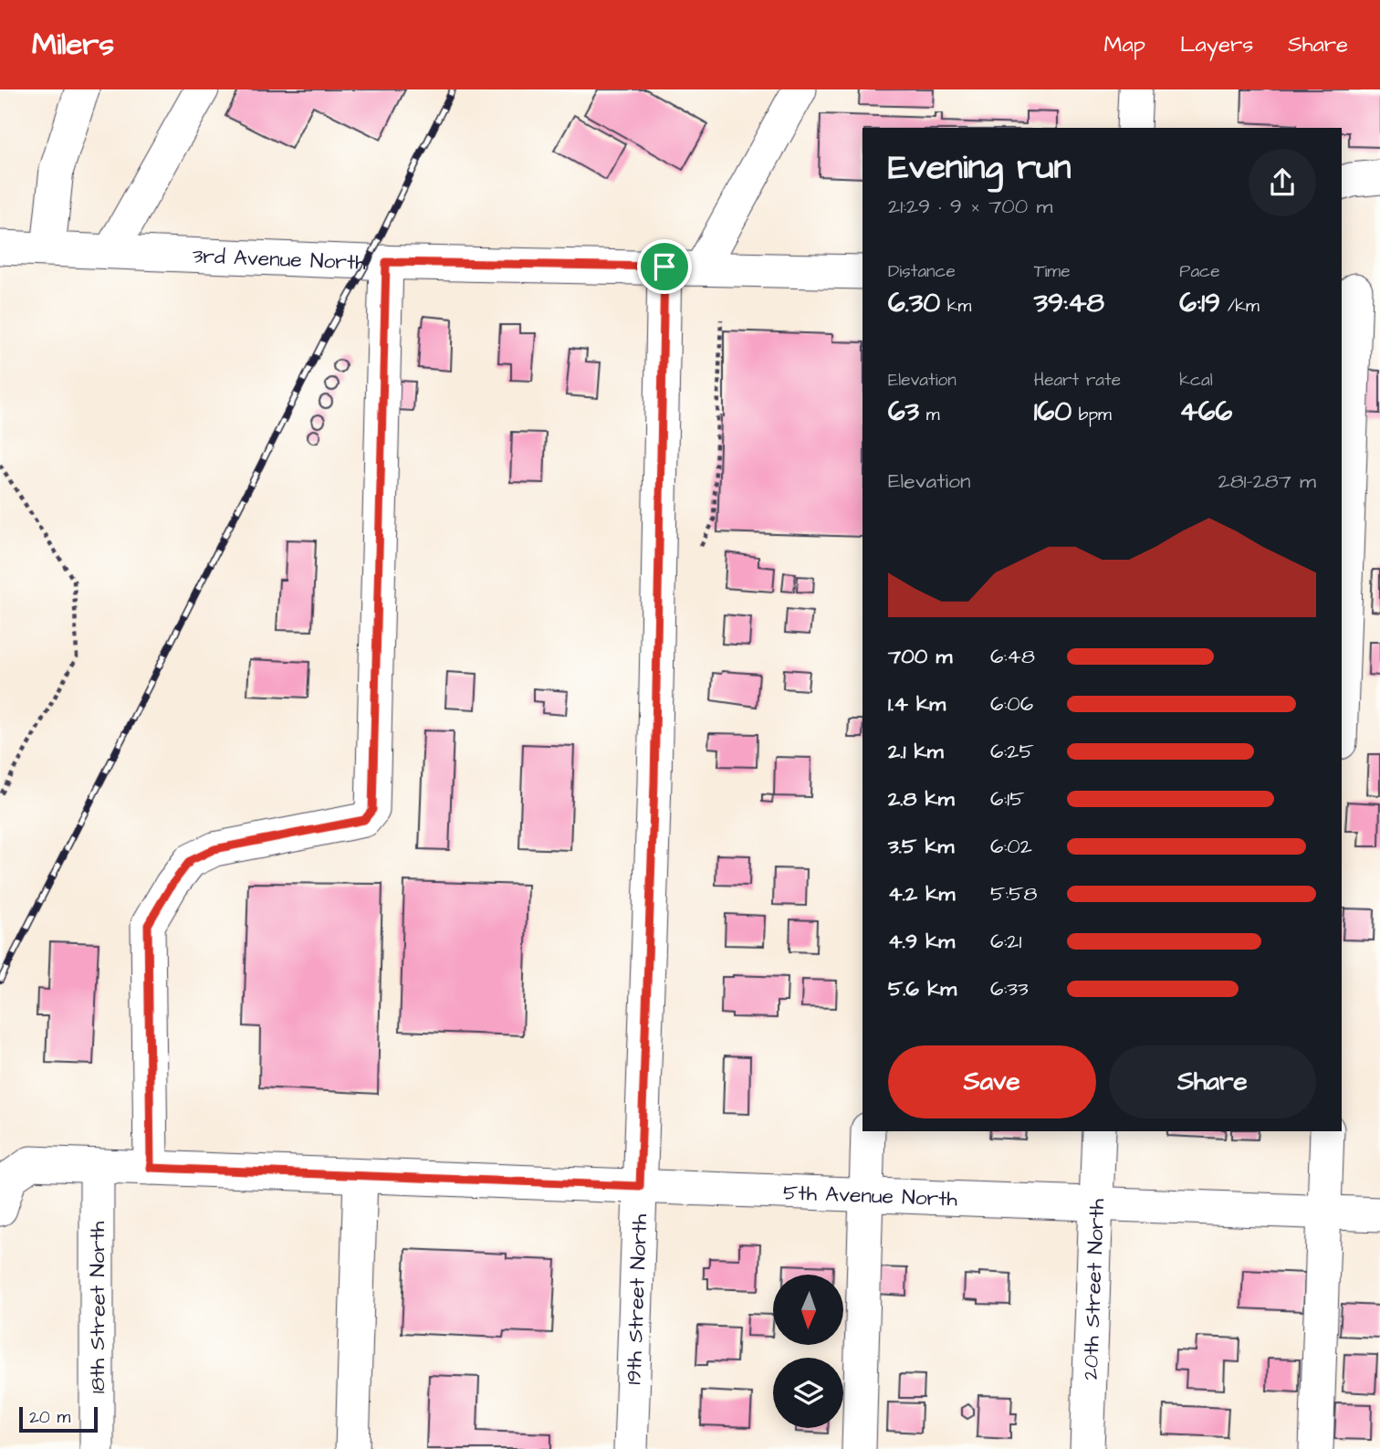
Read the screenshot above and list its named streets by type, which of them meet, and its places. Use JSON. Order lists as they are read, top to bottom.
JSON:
{
  "streets": {
    "street": [
      "3rd Avenue North",
      "5th Avenue North",
      "20th Street North",
      "19th Street North",
      "18th Street North"
    ]
  },
  "crossings": [
    ["3rd Avenue North", "19th Street North"],
    ["5th Avenue North", "20th Street North"],
    ["5th Avenue North", "19th Street North"],
    ["5th Avenue North", "18th Street North"]
  ],
  "scale_bar": "20 m",
  "north": "bottom",
  "page": {
    "header": "Milers",
    "nav": ["Map", "Layers", "Share"],
    "heading": ["Evening run", "21:29 · 9 × 700 m"],
    "stats": [
      ["Distance", "6.30 km"],
      ["Time", "39:48"],
      ["Pace", "6:19 /km"],
      ["Elevation", "63 m"],
      ["Heart rate", "160 bpm"],
      ["kcal", "466"]
    ],
    "chart": ["Elevation", "281–287 m"],
    "list": [
      {
        "name": "700 m",
        "note": "6:48"
      },
      {
        "name": "1.4 km",
        "note": "6:06"
      },
      {
        "name": "2.1 km",
        "note": "6:25"
      },
      {
        "name": "2.8 km",
        "note": "6:15"
      },
      {
        "name": "3.5 km",
        "note": "6:02"
      },
      {
        "name": "4.2 km",
        "note": "5:58"
      },
      {
        "name": "4.9 km",
        "note": "6:21"
      },
      {
        "name": "5.6 km",
        "note": "6:33"
      }
    ],
    "buttons": ["Save", "Share"],
    "scale": "20 m"
  }
}
